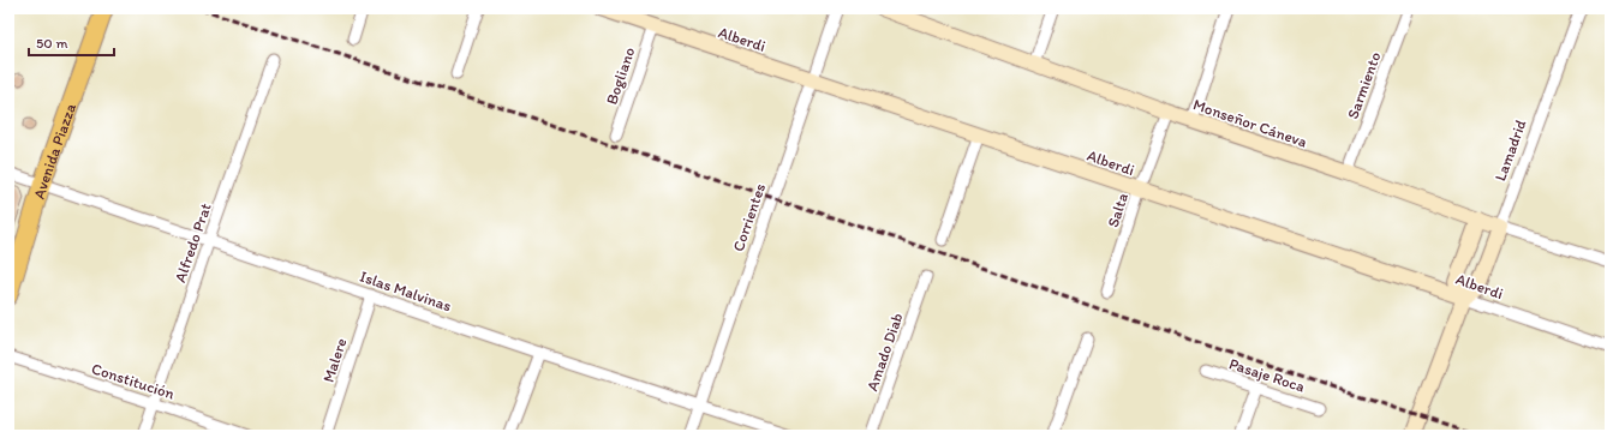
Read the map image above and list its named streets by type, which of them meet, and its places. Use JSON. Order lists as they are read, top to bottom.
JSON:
{
  "streets": {
    "main road": ["Avenida Piazza"],
    "street": [
      "Alberdi",
      "Bogliano",
      "Sarmiento",
      "Monseñor Cáneva",
      "Lamadrid",
      "Salta",
      "Corrientes",
      "Alfredo Prat",
      "Islas Malvinas",
      "Amado Diab",
      "Malere",
      "Pasaje Roca",
      "Constitución"
    ]
  },
  "crossings": [
    ["Alberdi", "Bogliano"],
    ["Alberdi", "Lamadrid"],
    ["Alberdi", "Salta"],
    ["Alberdi", "Corrientes"],
    ["Sarmiento", "Monseñor Cáneva"],
    ["Monseñor Cáneva", "Lamadrid"],
    ["Monseñor Cáneva", "Salta"],
    ["Avenida Piazza", "Islas Malvinas"],
    ["Corrientes", "Islas Malvinas"],
    ["Alfredo Prat", "Islas Malvinas"],
    ["Alfredo Prat", "Constitución"],
    ["Islas Malvinas", "Malere"]
  ],
  "scale_bar": "50 m"
}
